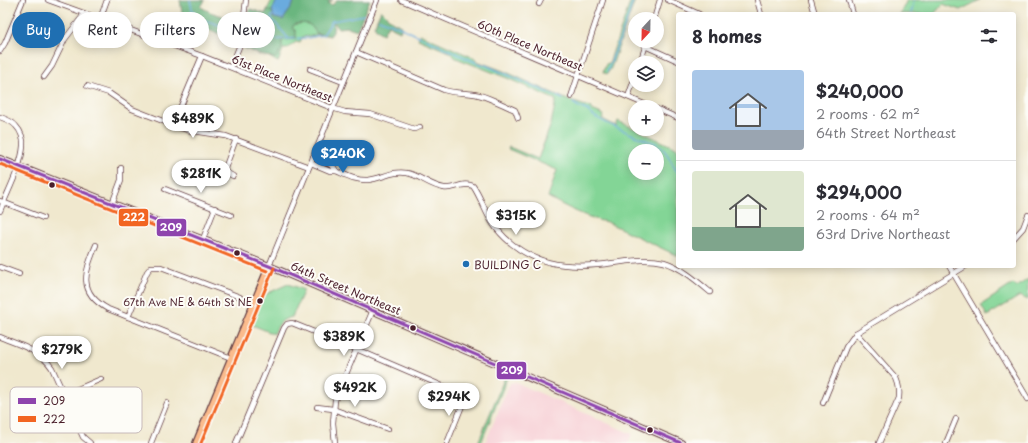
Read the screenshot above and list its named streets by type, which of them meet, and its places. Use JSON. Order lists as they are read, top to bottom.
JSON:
{
  "streets": {
    "main road": ["64th Street Northeast"],
    "street": ["60th Place Northeast", "61st Place Northeast"]
  },
  "places": ["BUILDING C", "67th Ave NE & 64th St NE"],
  "lines": ["transit line 209", "transit line 222"],
  "legend": ["209", "222"],
  "north": "bottom",
  "page": {
    "map_buttons": ["+", "−"],
    "chip": [
      "Buy",
      "Rent",
      "Filters",
      "New"
    ],
    "heading": "8 homes",
    "list": [
      {
        "name": "$240,000",
        "note": "2 rooms · 62 m² · 64th Street Northeast"
      },
      {
        "name": "$294,000",
        "note": "2 rooms · 64 m² · 63rd Drive Northeast"
      }
    ],
    "price": [
      "$489K",
      "$240K",
      "$281K",
      "$315K",
      "$389K",
      "$279K",
      "$492K",
      "$294K"
    ]
  }
}
